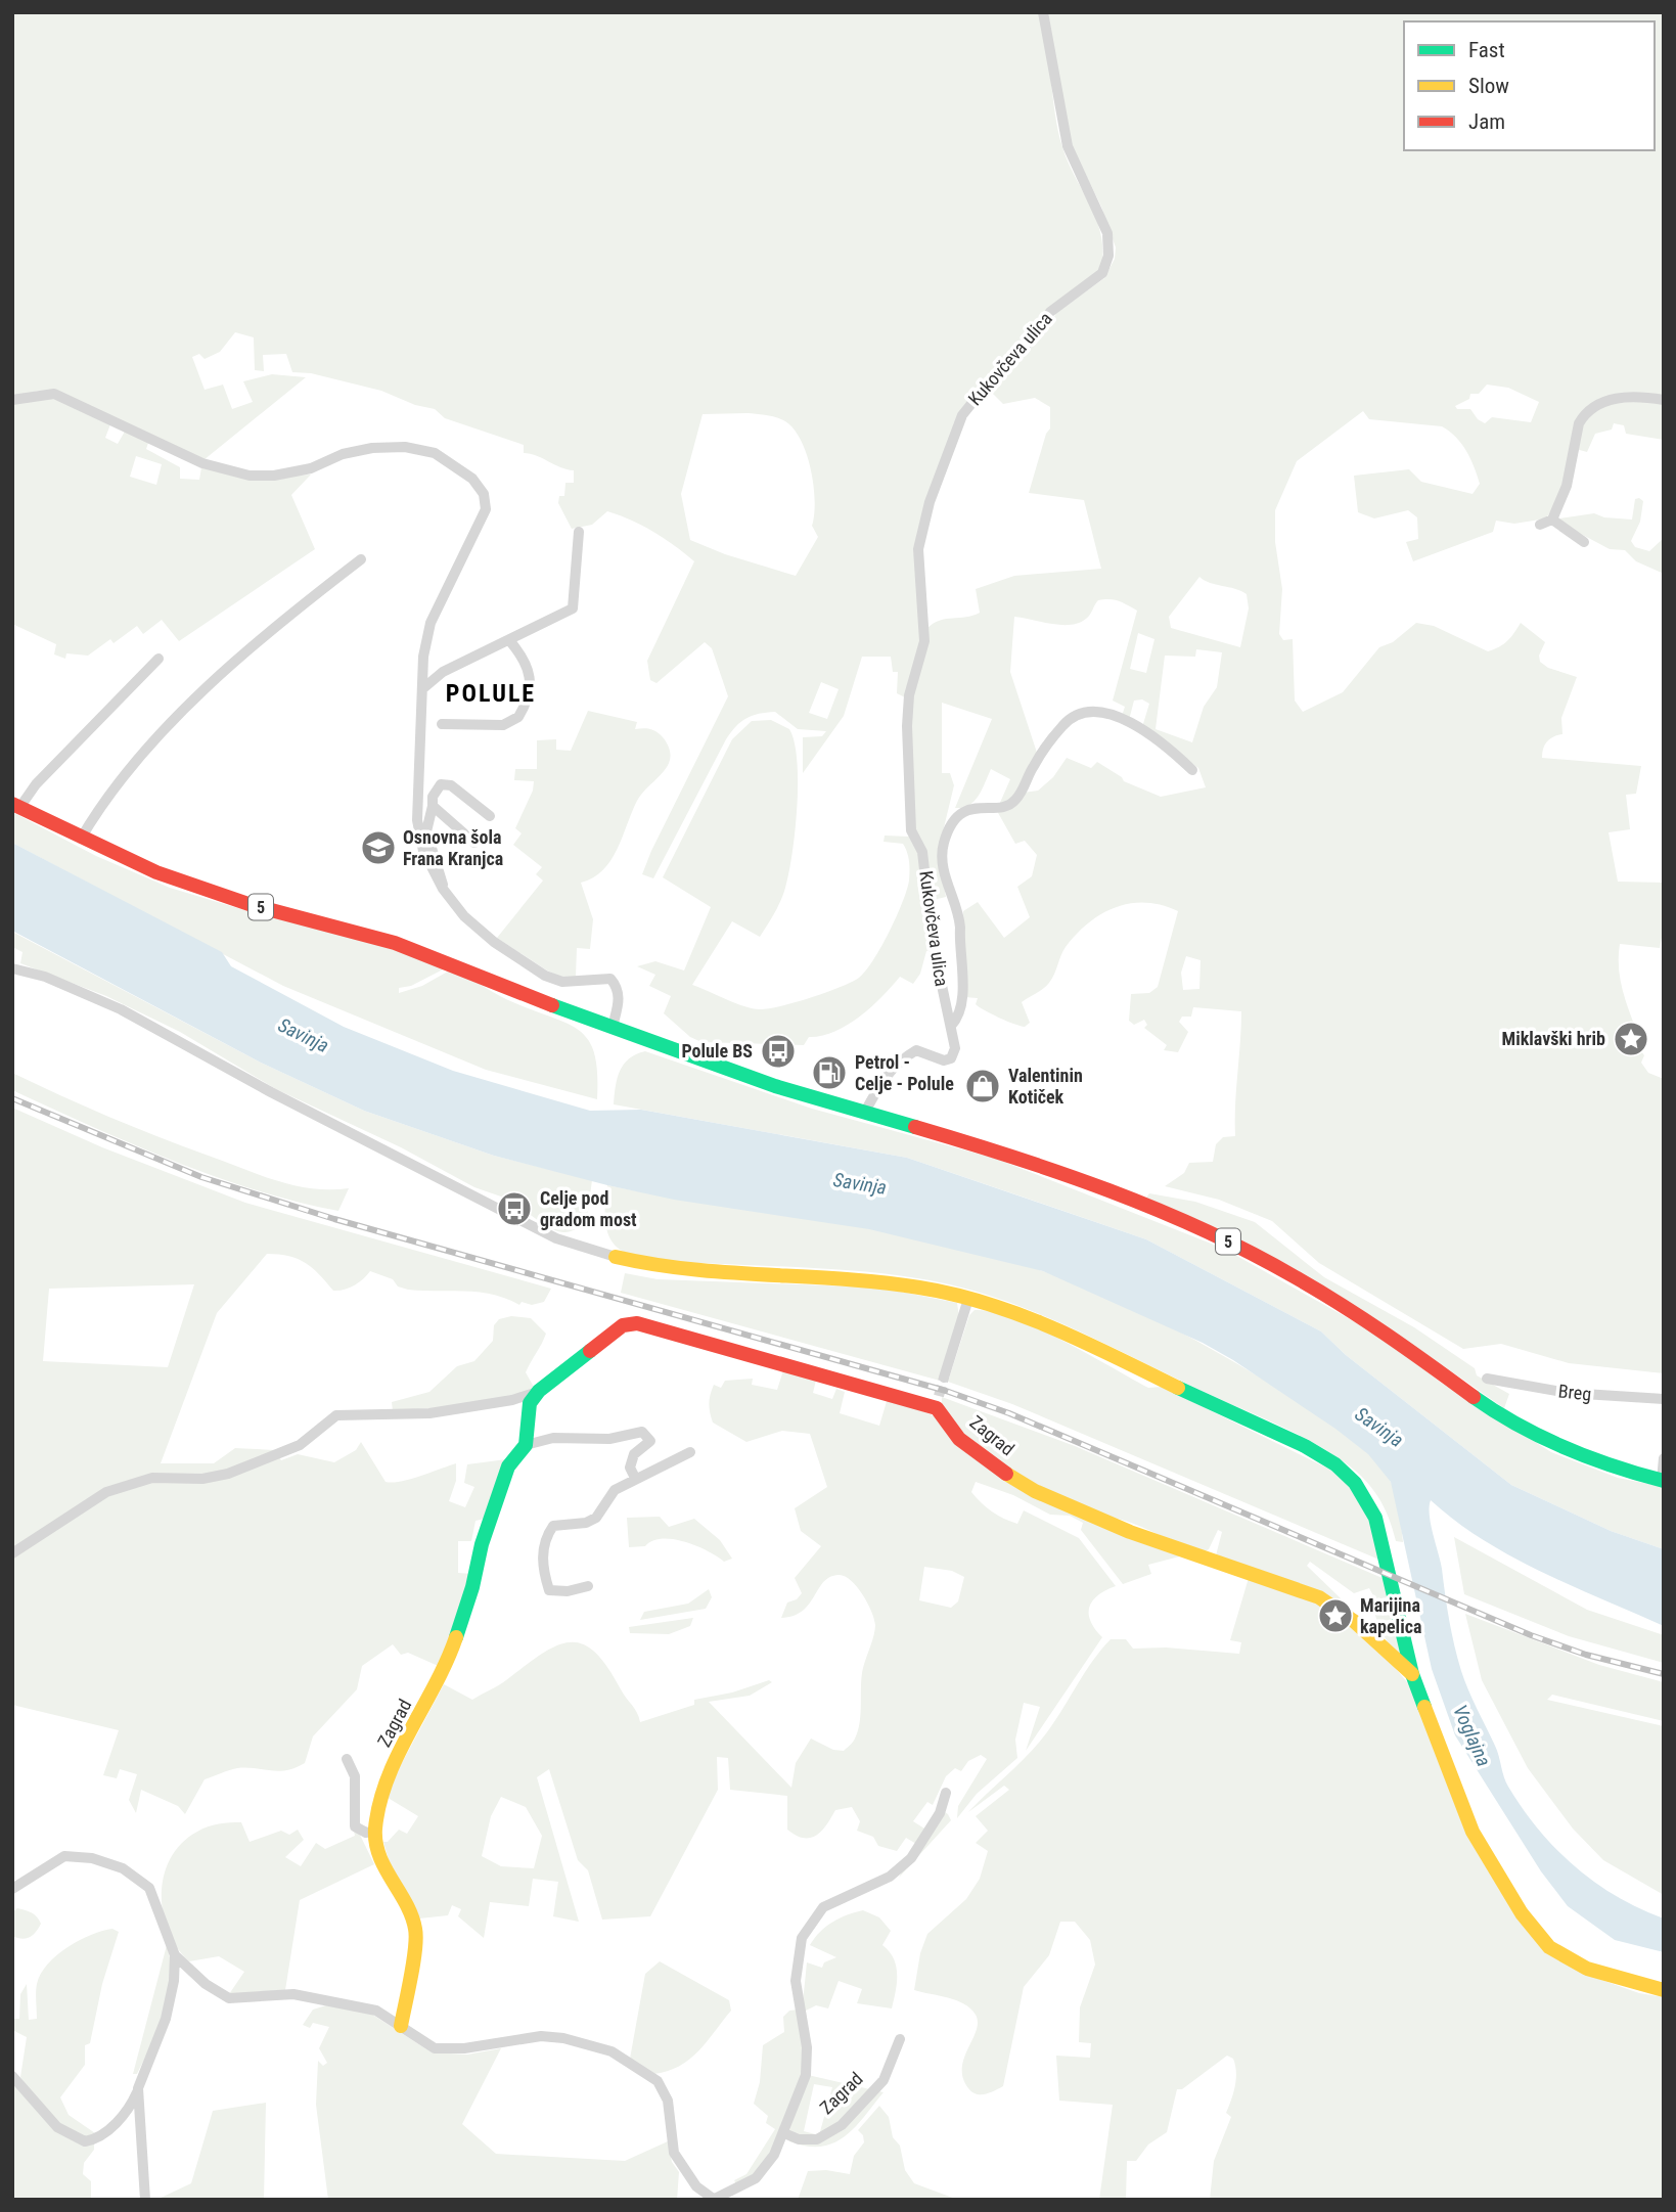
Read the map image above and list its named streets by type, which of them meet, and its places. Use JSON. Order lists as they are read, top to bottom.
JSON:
{
  "streets": {
    "street": [
      "Kukovčeva ulica",
      "5",
      "Breg",
      "Zagrad"
    ]
  },
  "crossings": [
    ["Kukovčeva ulica", "5"]
  ],
  "districts": ["POLULE"],
  "water": ["Savinja", "Voglajna"],
  "places": {
    "school or university": ["Osnovna šola Frana Kranjca"],
    "place": ["Miklavški hrib", "Marijina kapelica"],
    "bus stop": ["Polule BS", "Celje pod gradom most"],
    "fuel station": ["Petrol - Celje - Polule"],
    "shop": ["Valentinin Kotiček"]
  },
  "legend": ["Fast", "Slow", "Jam"]
}
